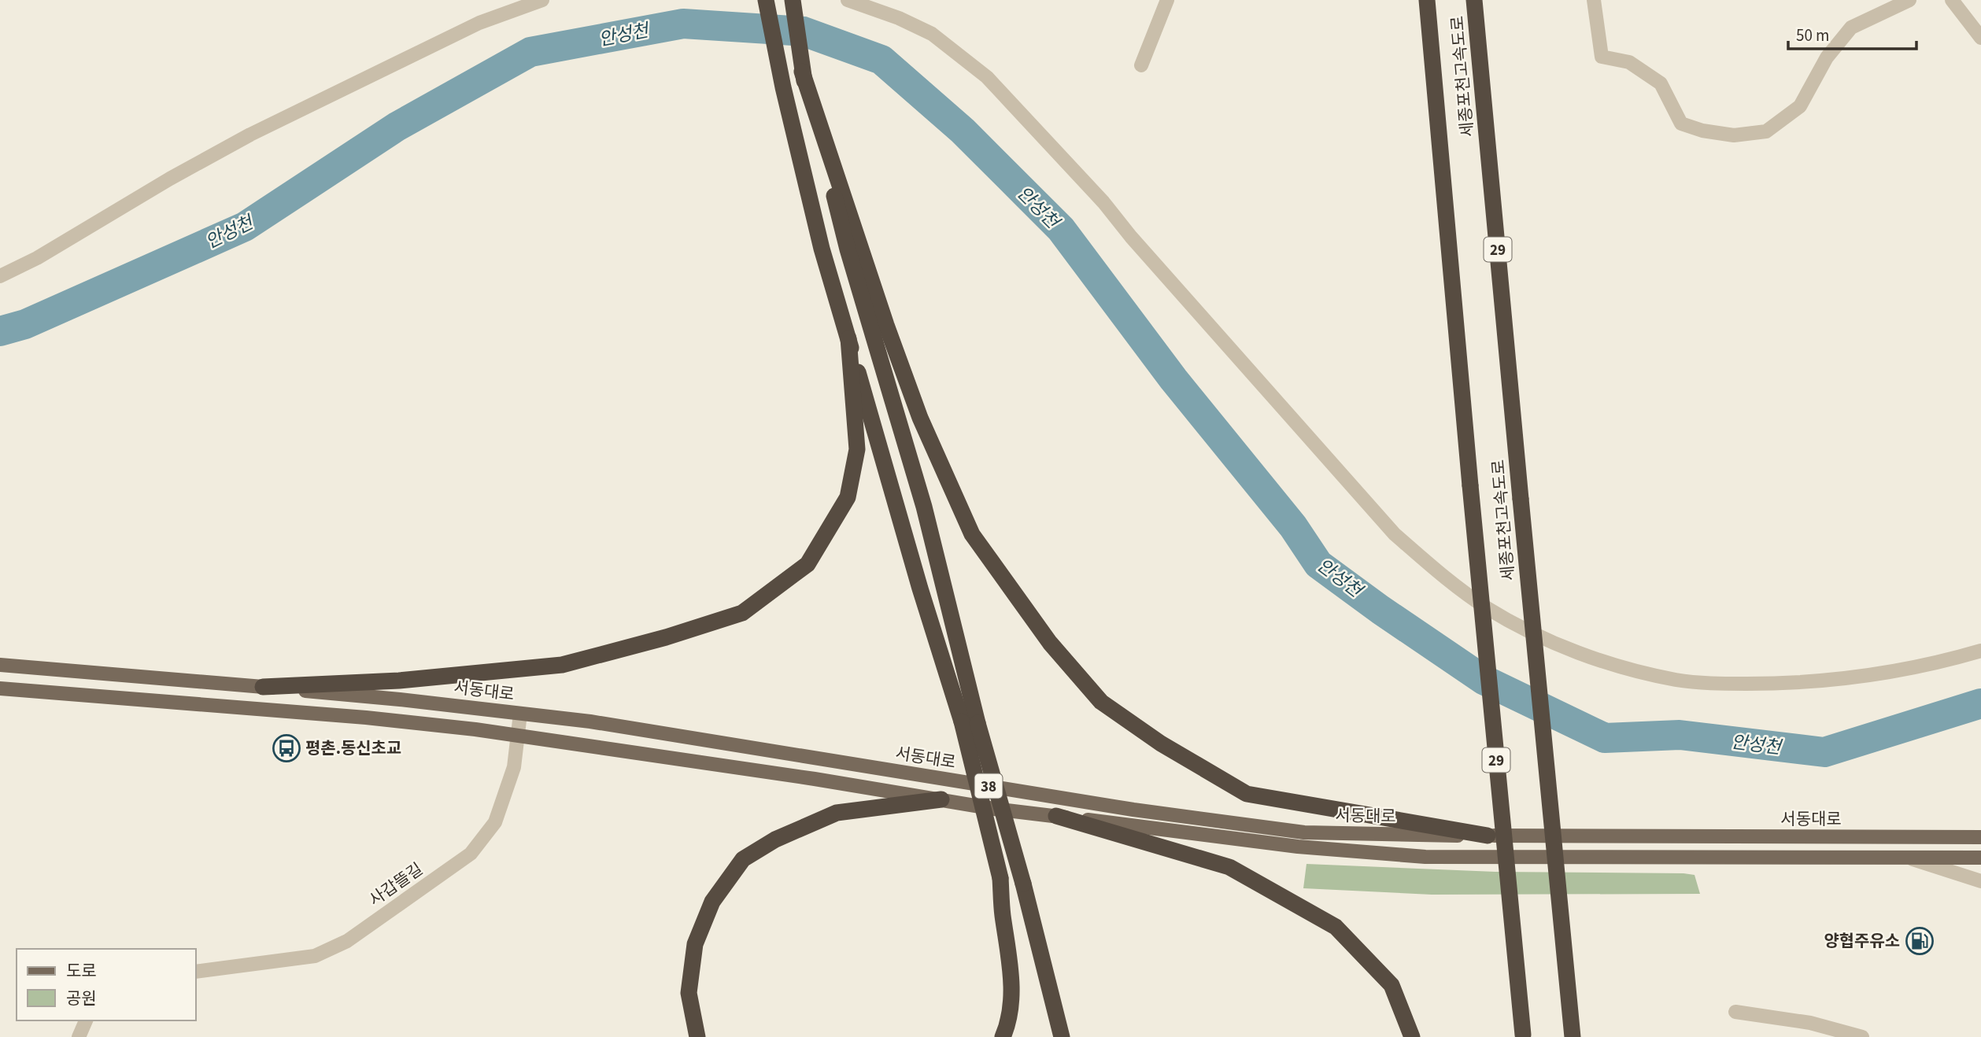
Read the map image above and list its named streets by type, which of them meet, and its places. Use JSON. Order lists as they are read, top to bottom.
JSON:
{
  "streets": {
    "highway": ["세종포천고속도로", "29"],
    "main road": ["서동대로", "38"],
    "street": ["사갑뜰길"]
  },
  "crossings": [
    ["서동대로", "사갑뜰길"]
  ],
  "water": ["안성천"],
  "places": {
    "bus stop": ["평촌.동신초교"],
    "fuel station": ["양협주유소"]
  },
  "legend": ["도로", "공원"],
  "scale_bar": "50 m"
}
